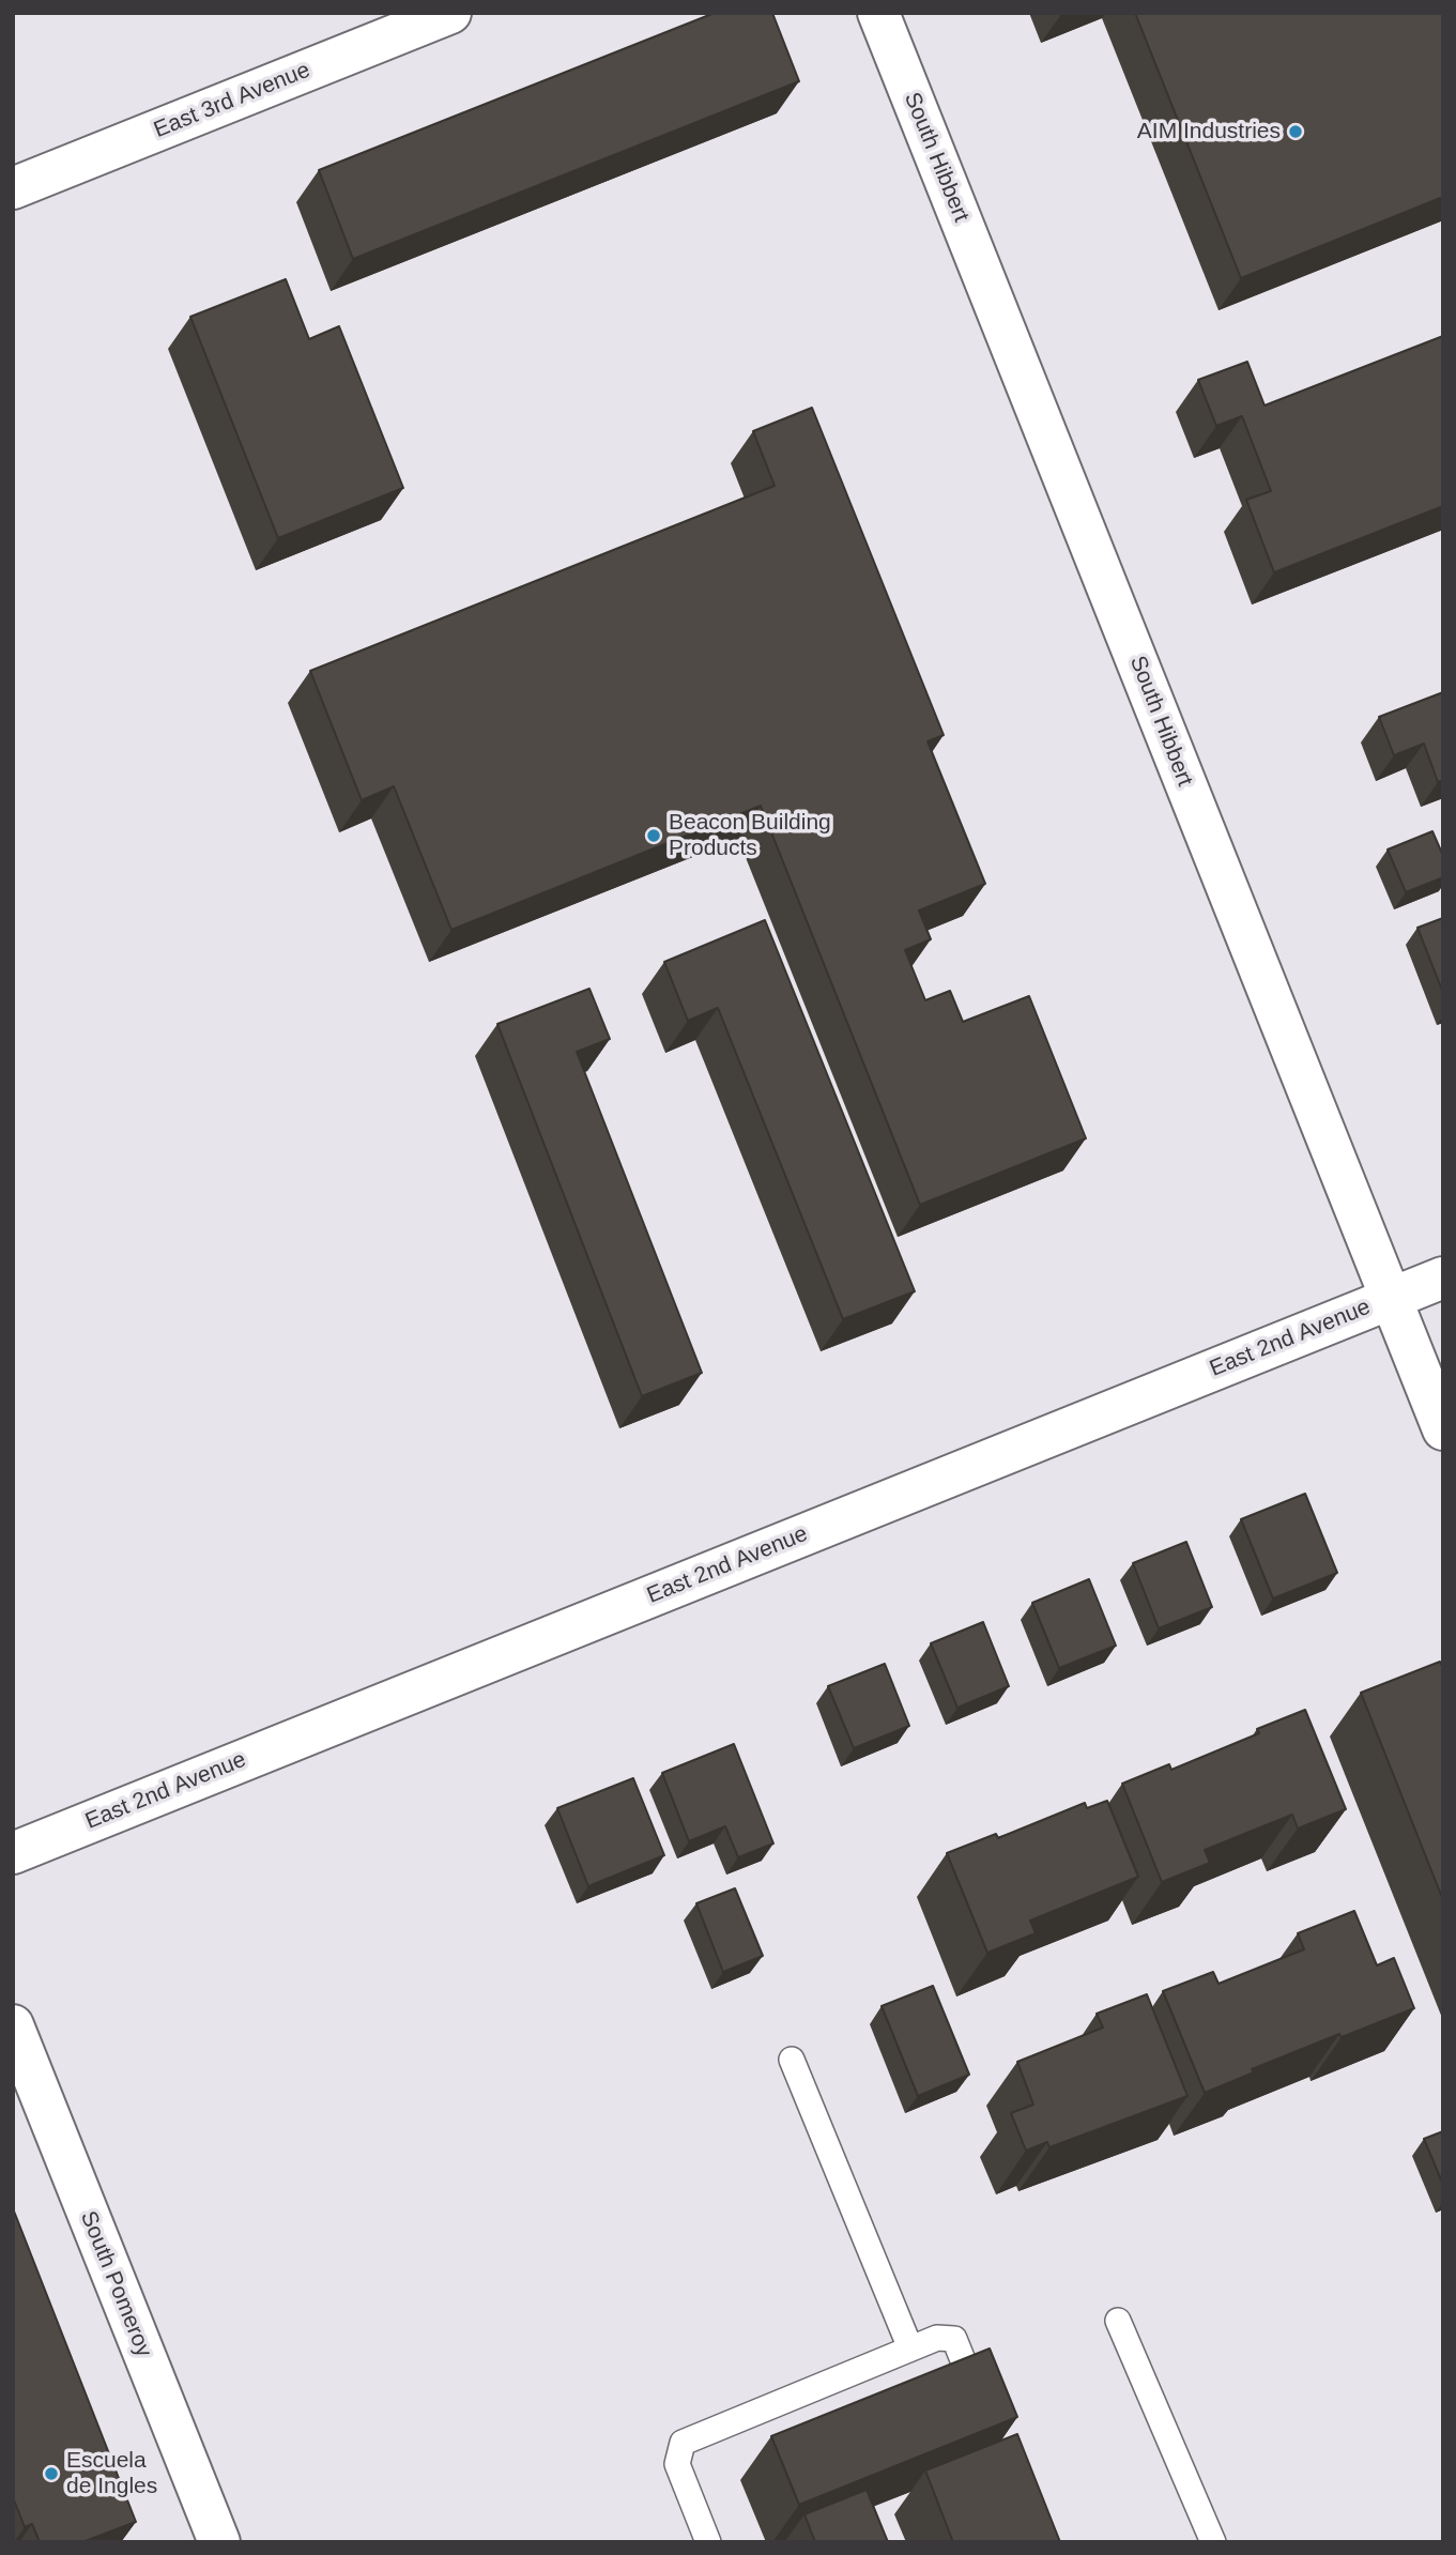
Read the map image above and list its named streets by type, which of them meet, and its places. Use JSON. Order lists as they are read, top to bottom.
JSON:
{
  "streets": {
    "street": [
      "East 3rd Avenue",
      "South Hibbert",
      "East 2nd Avenue",
      "South Pomeroy"
    ]
  },
  "crossings": [
    ["South Hibbert", "East 2nd Avenue"]
  ],
  "places": ["AIM Industries", "Beacon Building Products", "Escuela de Ingles"]
}
